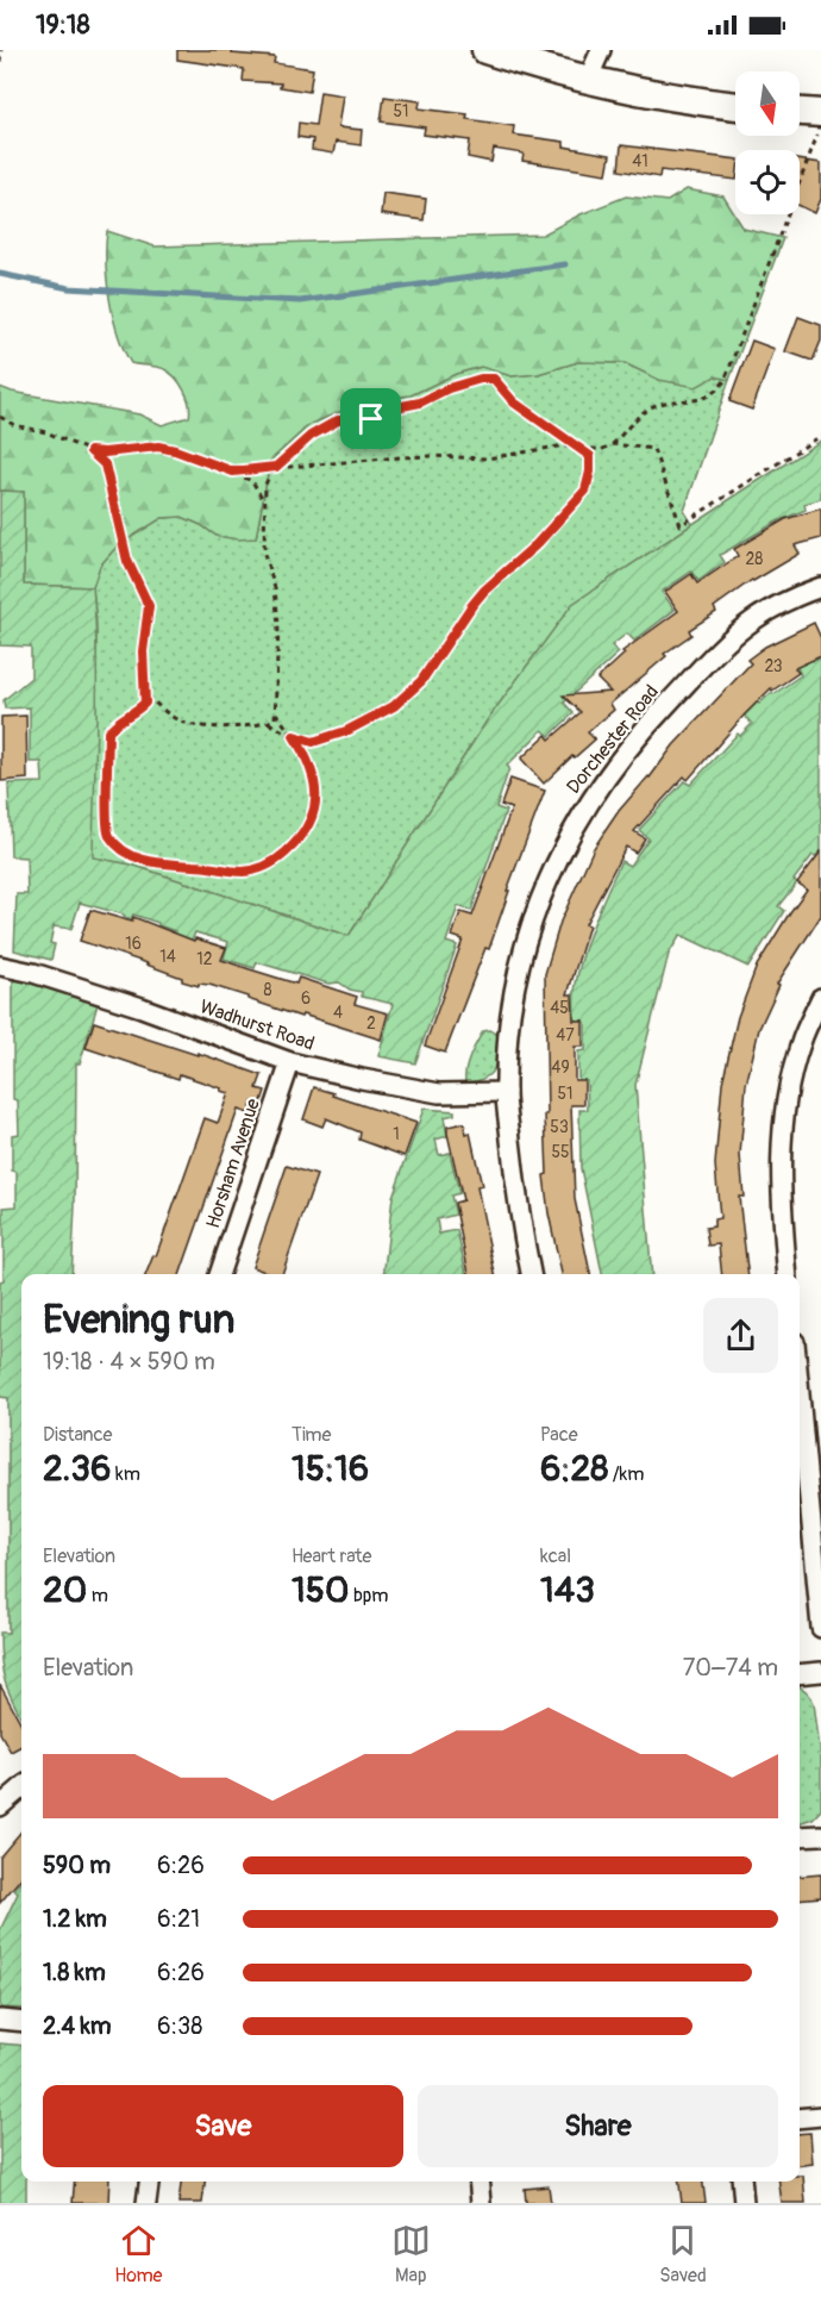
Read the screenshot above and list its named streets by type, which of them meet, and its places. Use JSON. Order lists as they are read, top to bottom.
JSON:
{
  "streets": {
    "street": ["Dorchester Road", "Wadhurst Road", "Horsham Avenue"]
  },
  "crossings": [
    ["Dorchester Road", "Wadhurst Road"],
    ["Wadhurst Road", "Horsham Avenue"]
  ],
  "house_numbers": [
    "51",
    "41",
    "28",
    "23",
    "16",
    "14",
    "12",
    "8",
    "6",
    "45",
    "4",
    "2",
    "47",
    "49",
    "51",
    "53",
    "1",
    "55"
  ],
  "north": "bottom",
  "page": {
    "status": "19:18",
    "heading": ["Evening run", "19:18 · 4 × 590 m"],
    "stats": [
      ["Distance", "2.36 km"],
      ["Time", "15:16"],
      ["Pace", "6:28 /km"],
      ["Elevation", "20 m"],
      ["Heart rate", "150 bpm"],
      ["kcal", "143"]
    ],
    "chart": ["Elevation", "70–74 m"],
    "list": [
      {
        "name": "590 m",
        "note": "6:26"
      },
      {
        "name": "1.2 km",
        "note": "6:21"
      },
      {
        "name": "1.8 km",
        "note": "6:26"
      },
      {
        "name": "2.4 km",
        "note": "6:38"
      }
    ],
    "buttons": ["Save", "Share"],
    "tabs": ["Home", "Map", "Saved"]
  }
}
